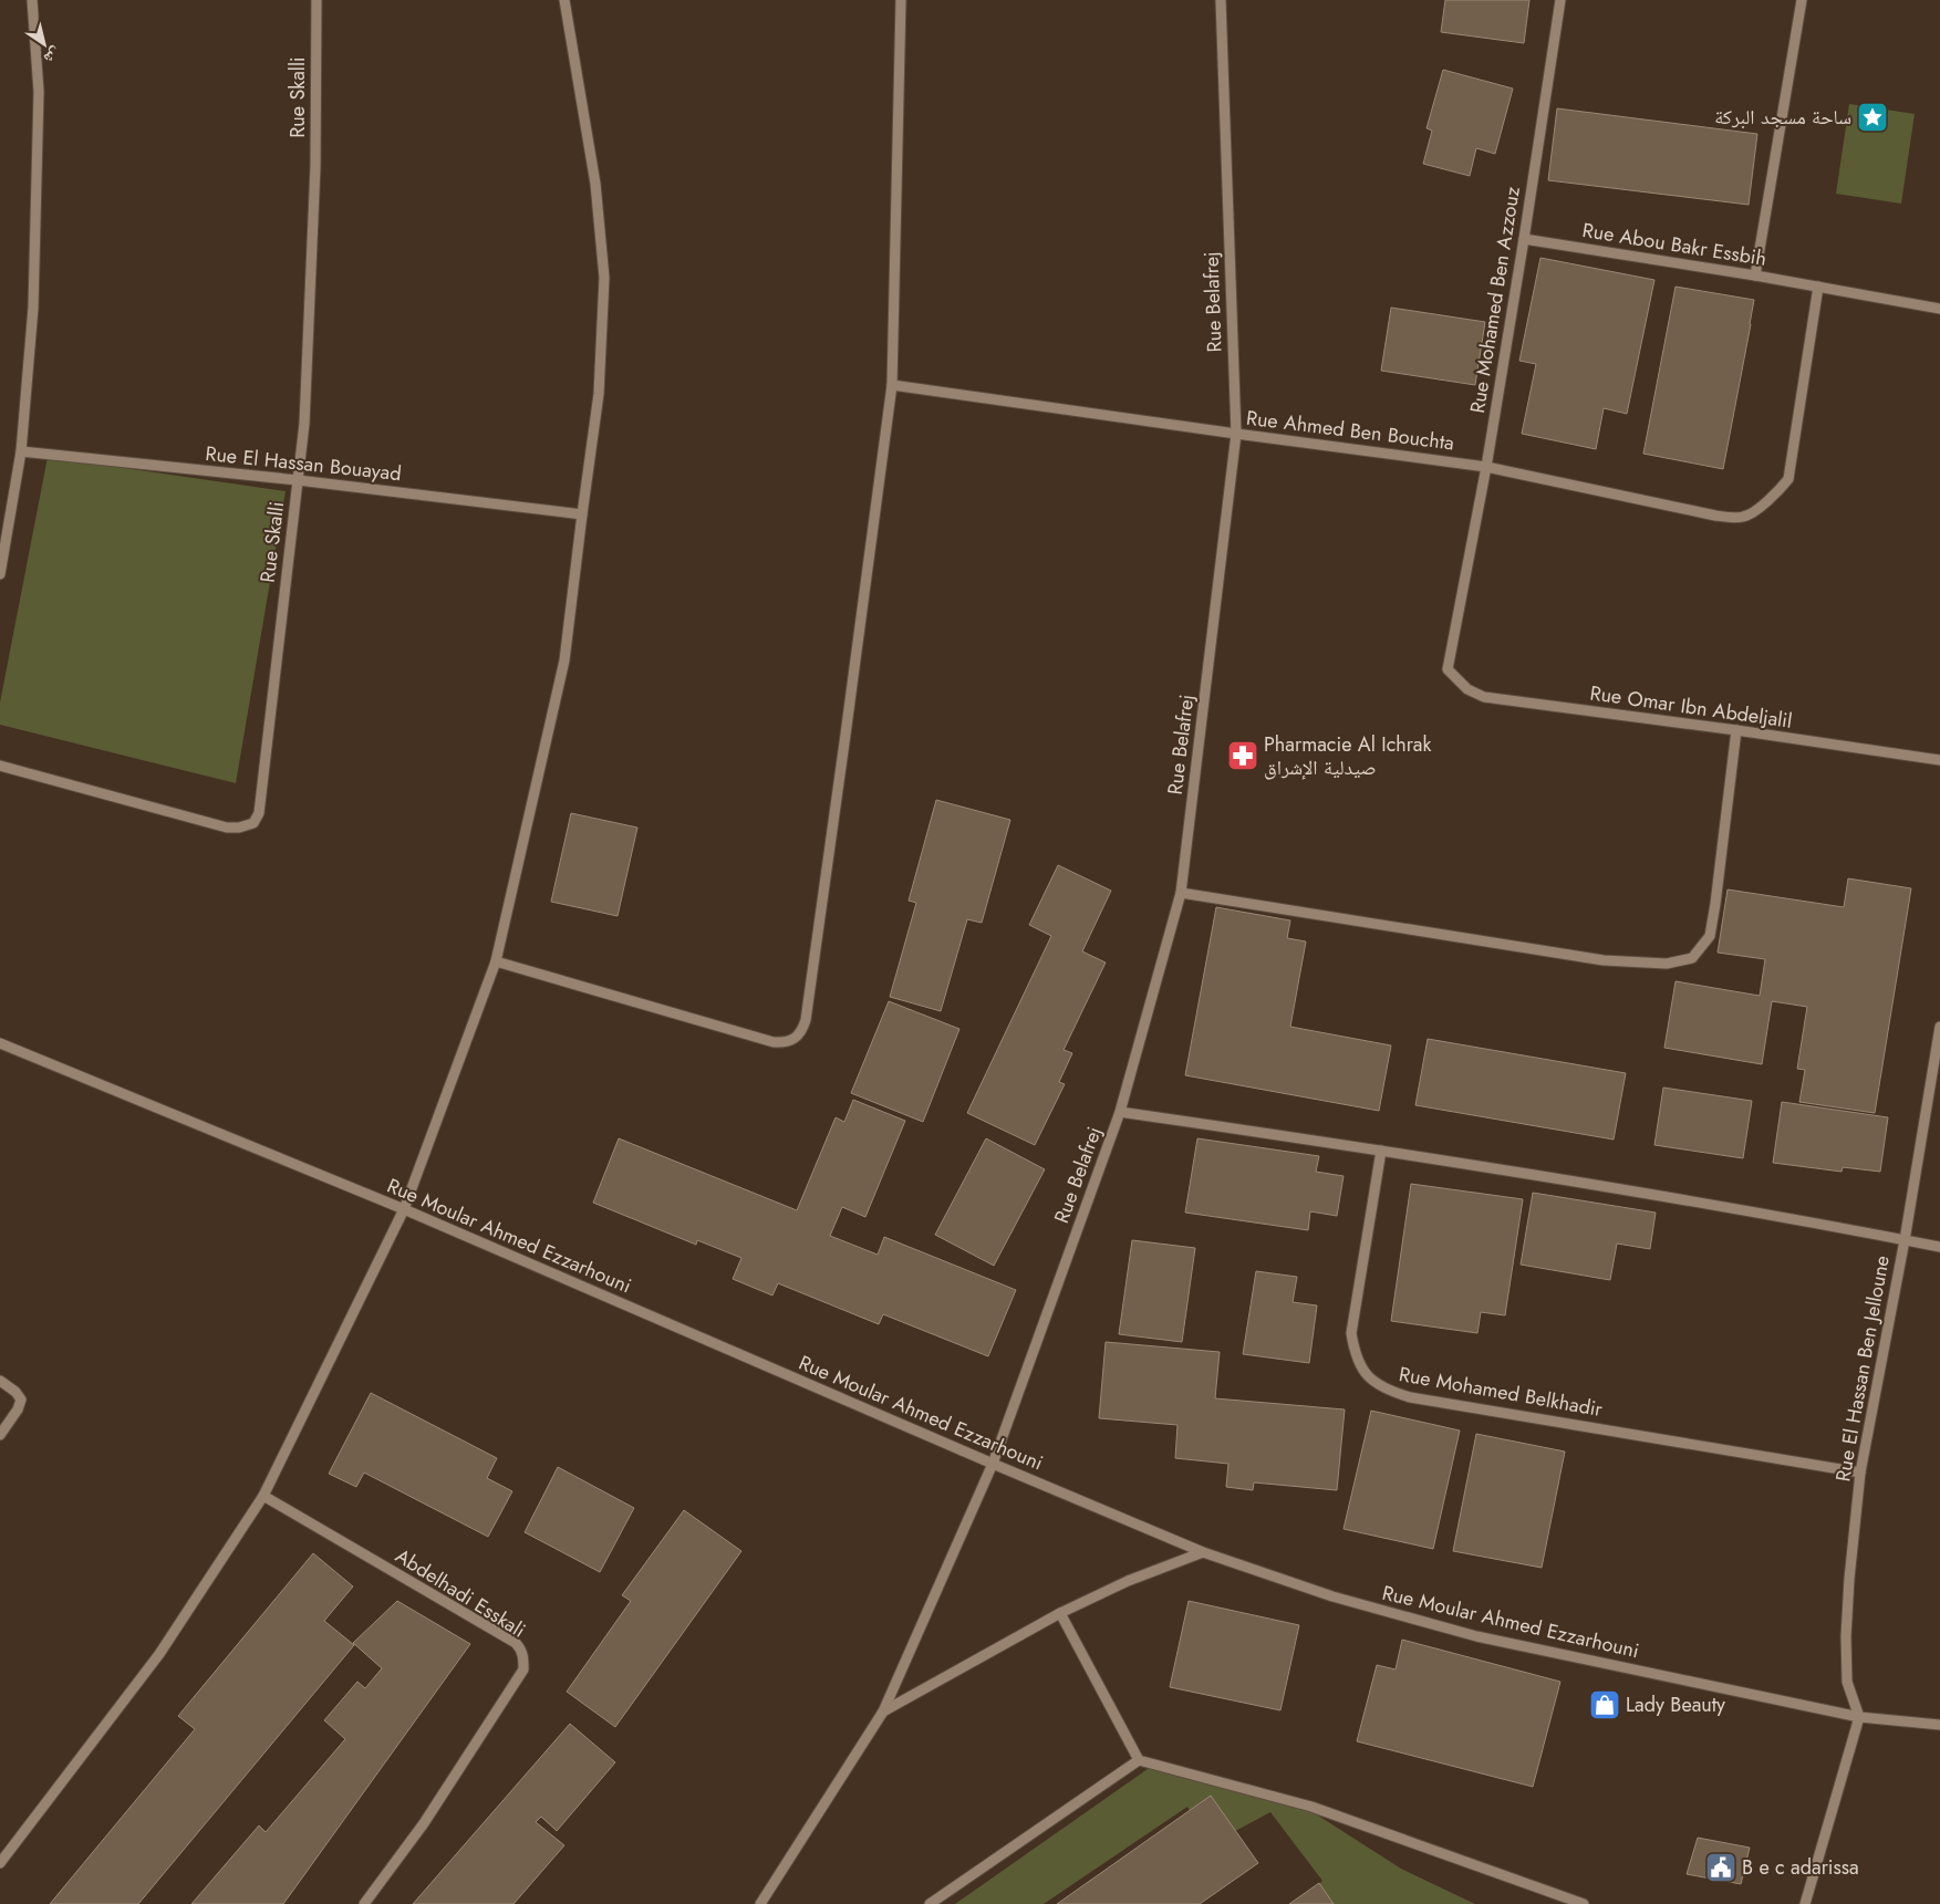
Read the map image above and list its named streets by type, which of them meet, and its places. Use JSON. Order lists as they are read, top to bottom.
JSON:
{
  "streets": {
    "street": [
      "Rue Skalli",
      "Rue Abou Bakr Essbih",
      "Rue Mohamed Ben Azzouz",
      "Rue Belafrej",
      "Rue Ahmed Ben Bouchta",
      "Rue El Hassan Bouayad",
      "Rue Omar Ibn Abdeljalil",
      "Rue Moular Ahmed Ezzarhouni",
      "Rue El Hassan Ben Jelloune",
      "Rue Mohamed Belkhadir",
      "Abdelhadi Esskali"
    ]
  },
  "crossings": [
    ["Rue Skalli", "Rue El Hassan Bouayad"],
    ["Rue Abou Bakr Essbih", "Rue Mohamed Ben Azzouz"],
    ["Rue Abou Bakr Essbih", "Rue Ahmed Ben Bouchta"],
    ["Rue Mohamed Ben Azzouz", "Rue Ahmed Ben Bouchta"],
    ["Rue Mohamed Ben Azzouz", "Rue Omar Ibn Abdeljalil"],
    ["Rue Belafrej", "Rue Ahmed Ben Bouchta"],
    ["Rue Belafrej", "Rue Moular Ahmed Ezzarhouni"],
    ["Rue Moular Ahmed Ezzarhouni", "Rue El Hassan Ben Jelloune"],
    ["Rue El Hassan Ben Jelloune", "Rue Mohamed Belkhadir"]
  ],
  "places": {
    "place": ["ساحة مسجد البركة"],
    "pharmacy": ["Pharmacie Al Ichrak صيدلية الإشراق"],
    "shop": ["Lady Beauty"],
    "public building": ["B e c adarissa"]
  },
  "north": "bottom right"
}
